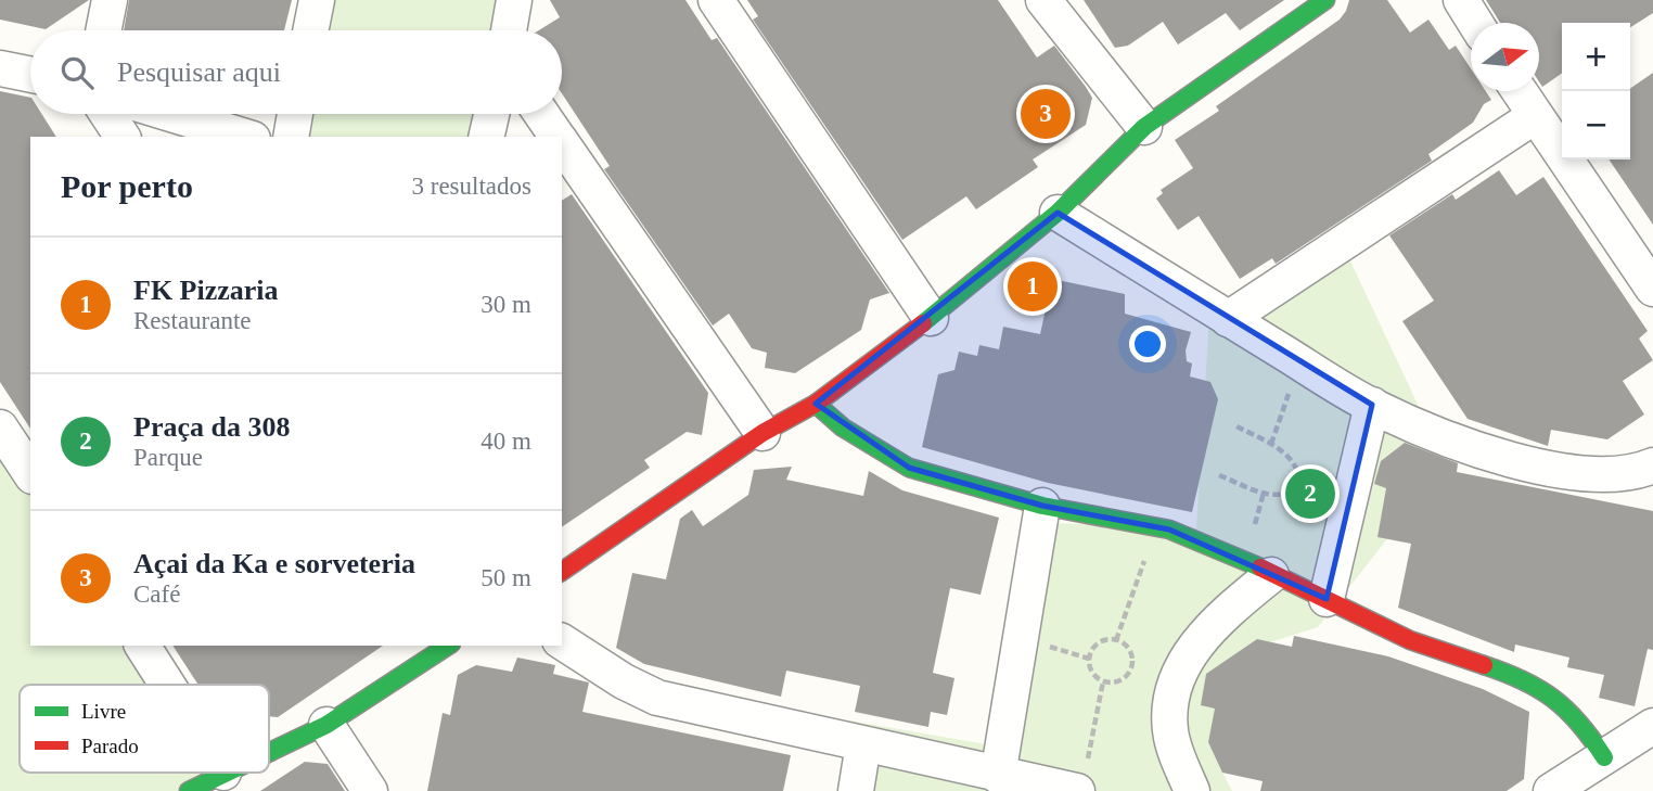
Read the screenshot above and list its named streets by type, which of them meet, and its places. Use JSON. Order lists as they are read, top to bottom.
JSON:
{
  "legend": ["Livre", "Parado"],
  "north": "right",
  "page": {
    "map_buttons": ["+", "−"],
    "search": "Pesquisar aqui",
    "pins": ["3", "1", "2"],
    "heading": ["Por perto", "3 resultados"],
    "list": [
      {
        "mark": "1",
        "name": "FK Pizzaria",
        "note": "Restaurante",
        "value": "30 m"
      },
      {
        "mark": "2",
        "name": "Praça da 308",
        "note": "Parque",
        "value": "40 m"
      },
      {
        "mark": "3",
        "name": "Açai da Ka e sorveteria",
        "note": "Café",
        "value": "50 m"
      }
    ]
  }
}
